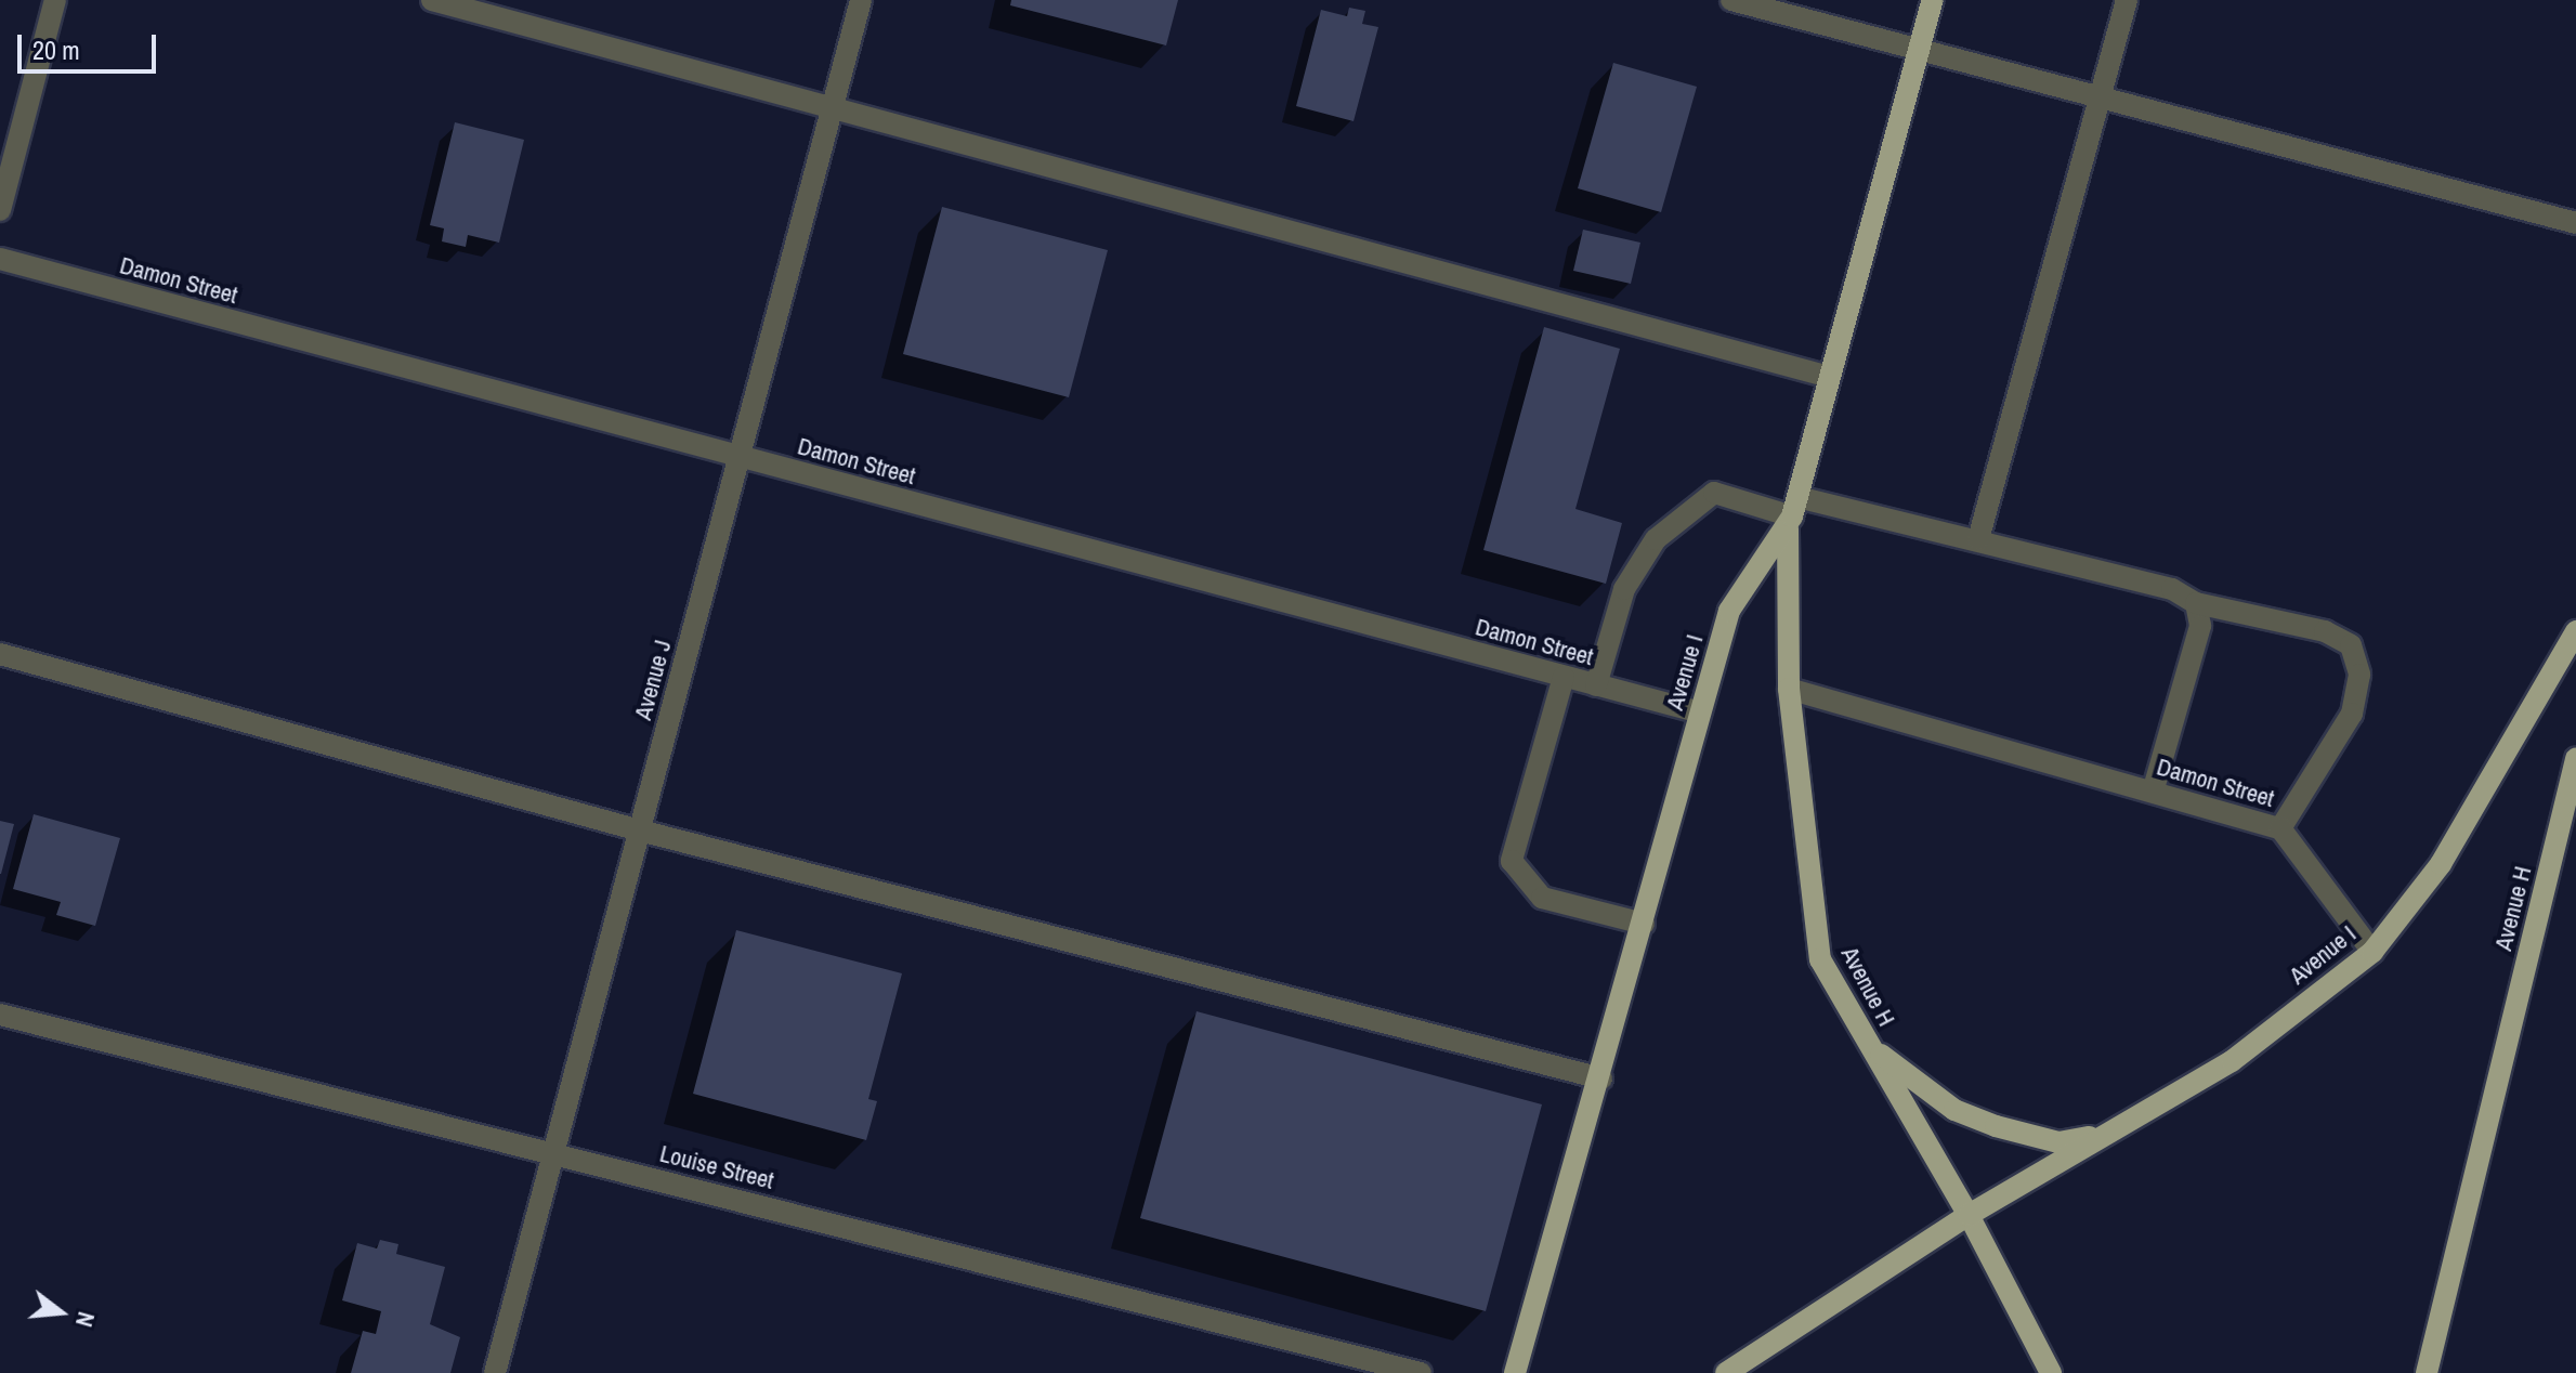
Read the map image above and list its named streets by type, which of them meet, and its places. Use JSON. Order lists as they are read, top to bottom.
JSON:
{
  "streets": {
    "main road": ["Avenue I", "Avenue H"],
    "street": ["Damon Street", "Avenue J", "Louise Street"]
  },
  "crossings": [
    ["Damon Street", "Avenue I"],
    ["Damon Street", "Avenue J"],
    ["Damon Street", "Avenue H"],
    ["Avenue I", "Avenue H"],
    ["Avenue J", "Louise Street"]
  ],
  "scale_bar": "20 m",
  "north": "right"
}
